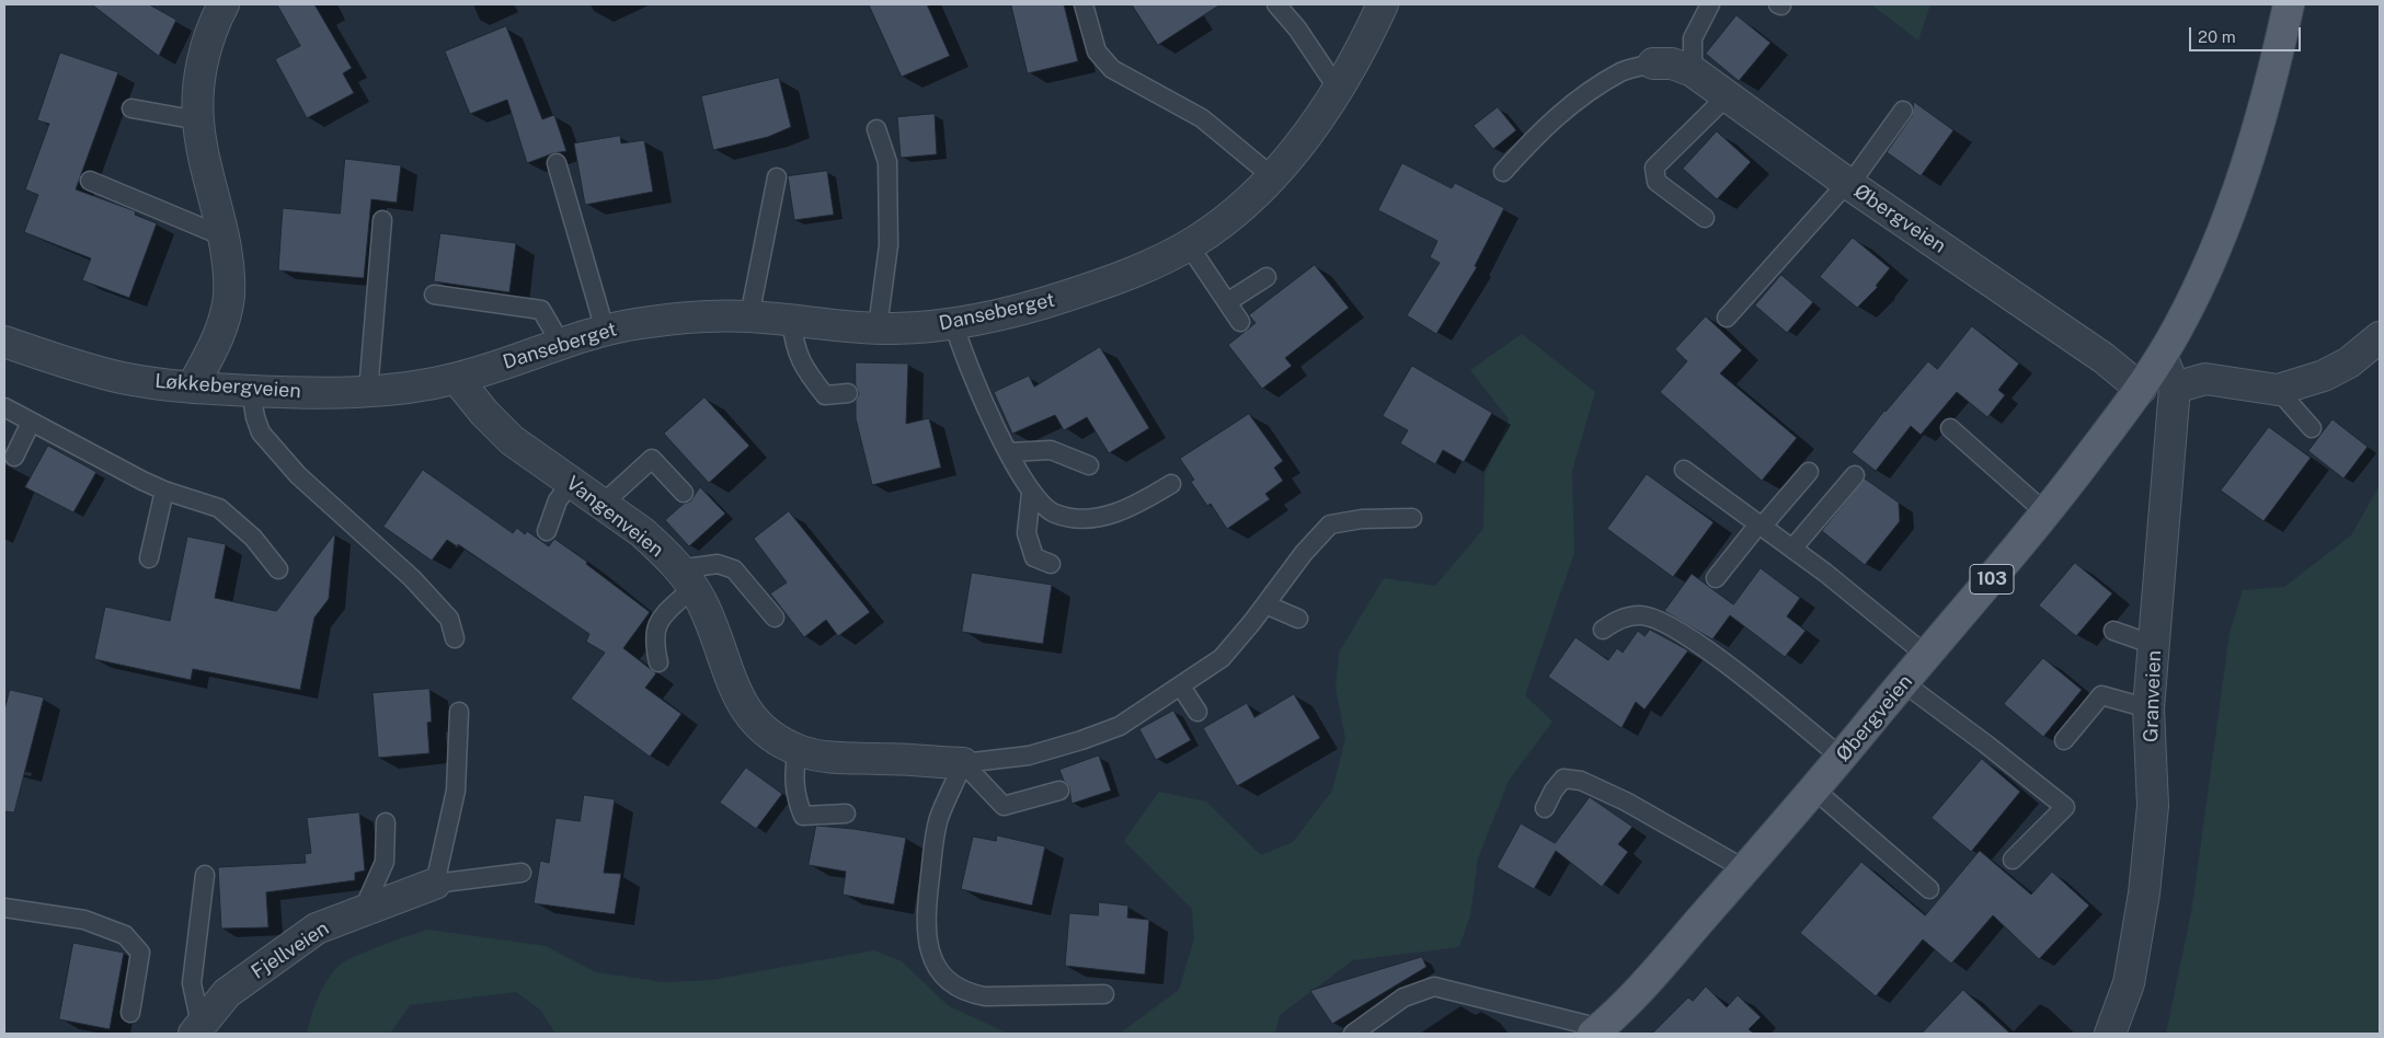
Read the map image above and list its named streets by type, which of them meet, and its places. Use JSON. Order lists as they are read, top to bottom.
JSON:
{
  "streets": {
    "main road": ["Øbergveien", "103"],
    "street": [
      "Danseberget",
      "Løkkebergveien",
      "Vangenveien",
      "Granveien",
      "Fjellveien"
    ]
  },
  "crossings": [
    ["Øbergveien", "Granveien"],
    ["Danseberget", "Løkkebergveien"],
    ["Danseberget", "Vangenveien"],
    ["Løkkebergveien", "Vangenveien"]
  ],
  "scale_bar": "20 m"
}
